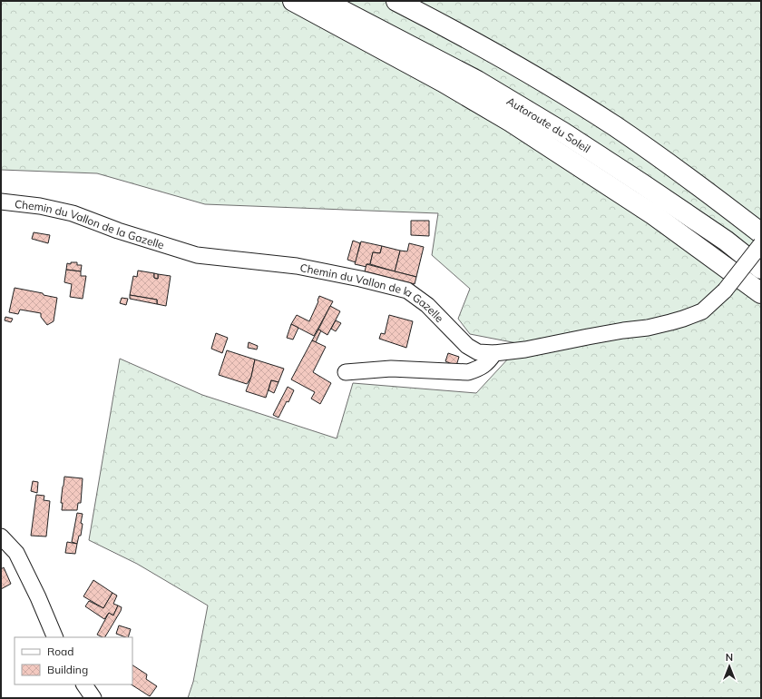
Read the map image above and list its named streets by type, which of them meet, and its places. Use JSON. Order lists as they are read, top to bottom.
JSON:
{
  "streets": {
    "highway": ["Autoroute du Soleil"],
    "street": ["Chemin du Vallon de la Gazelle"]
  },
  "legend": ["Road", "Building"],
  "north": "top"
}
